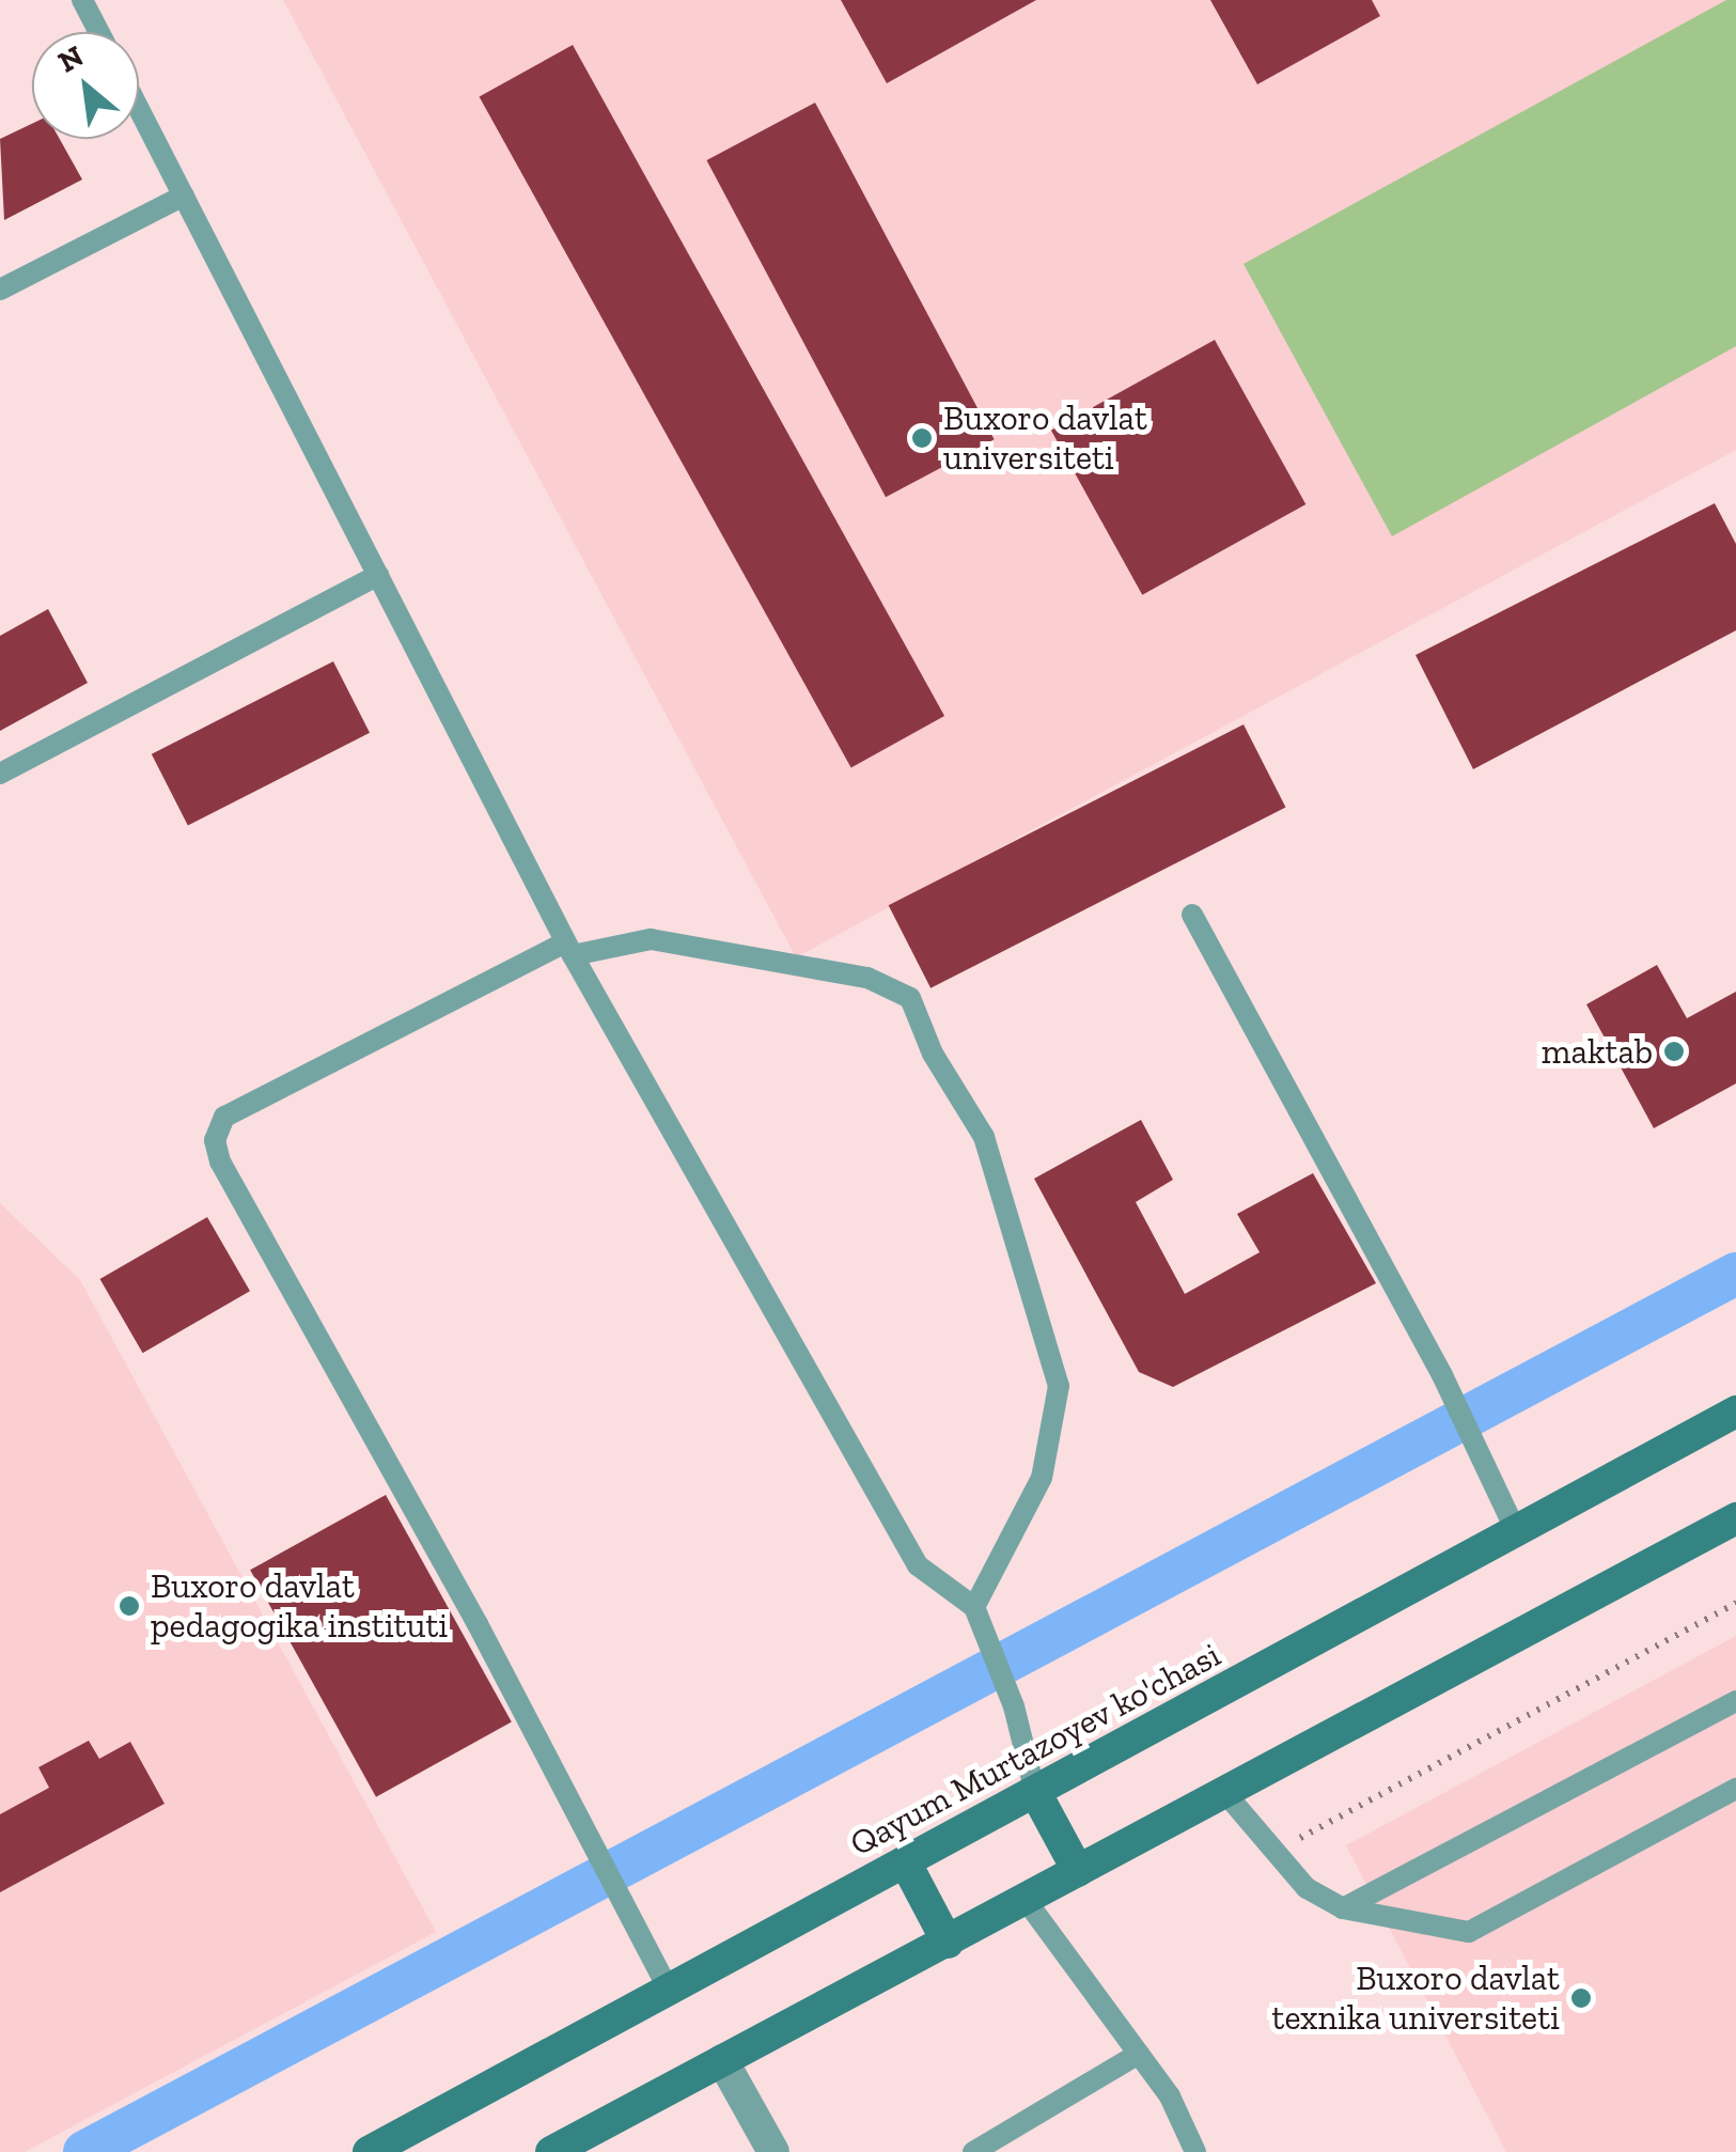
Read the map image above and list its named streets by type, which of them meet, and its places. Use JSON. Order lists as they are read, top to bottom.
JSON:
{
  "streets": {
    "street": ["Qayum Murtazoyev ko'chasi"]
  },
  "places": [
    "Buxoro davlat universiteti",
    "maktab",
    "Buxoro davlat pedagogika instituti",
    "Buxoro davlat texnika universiteti"
  ],
  "north": "top left"
}
